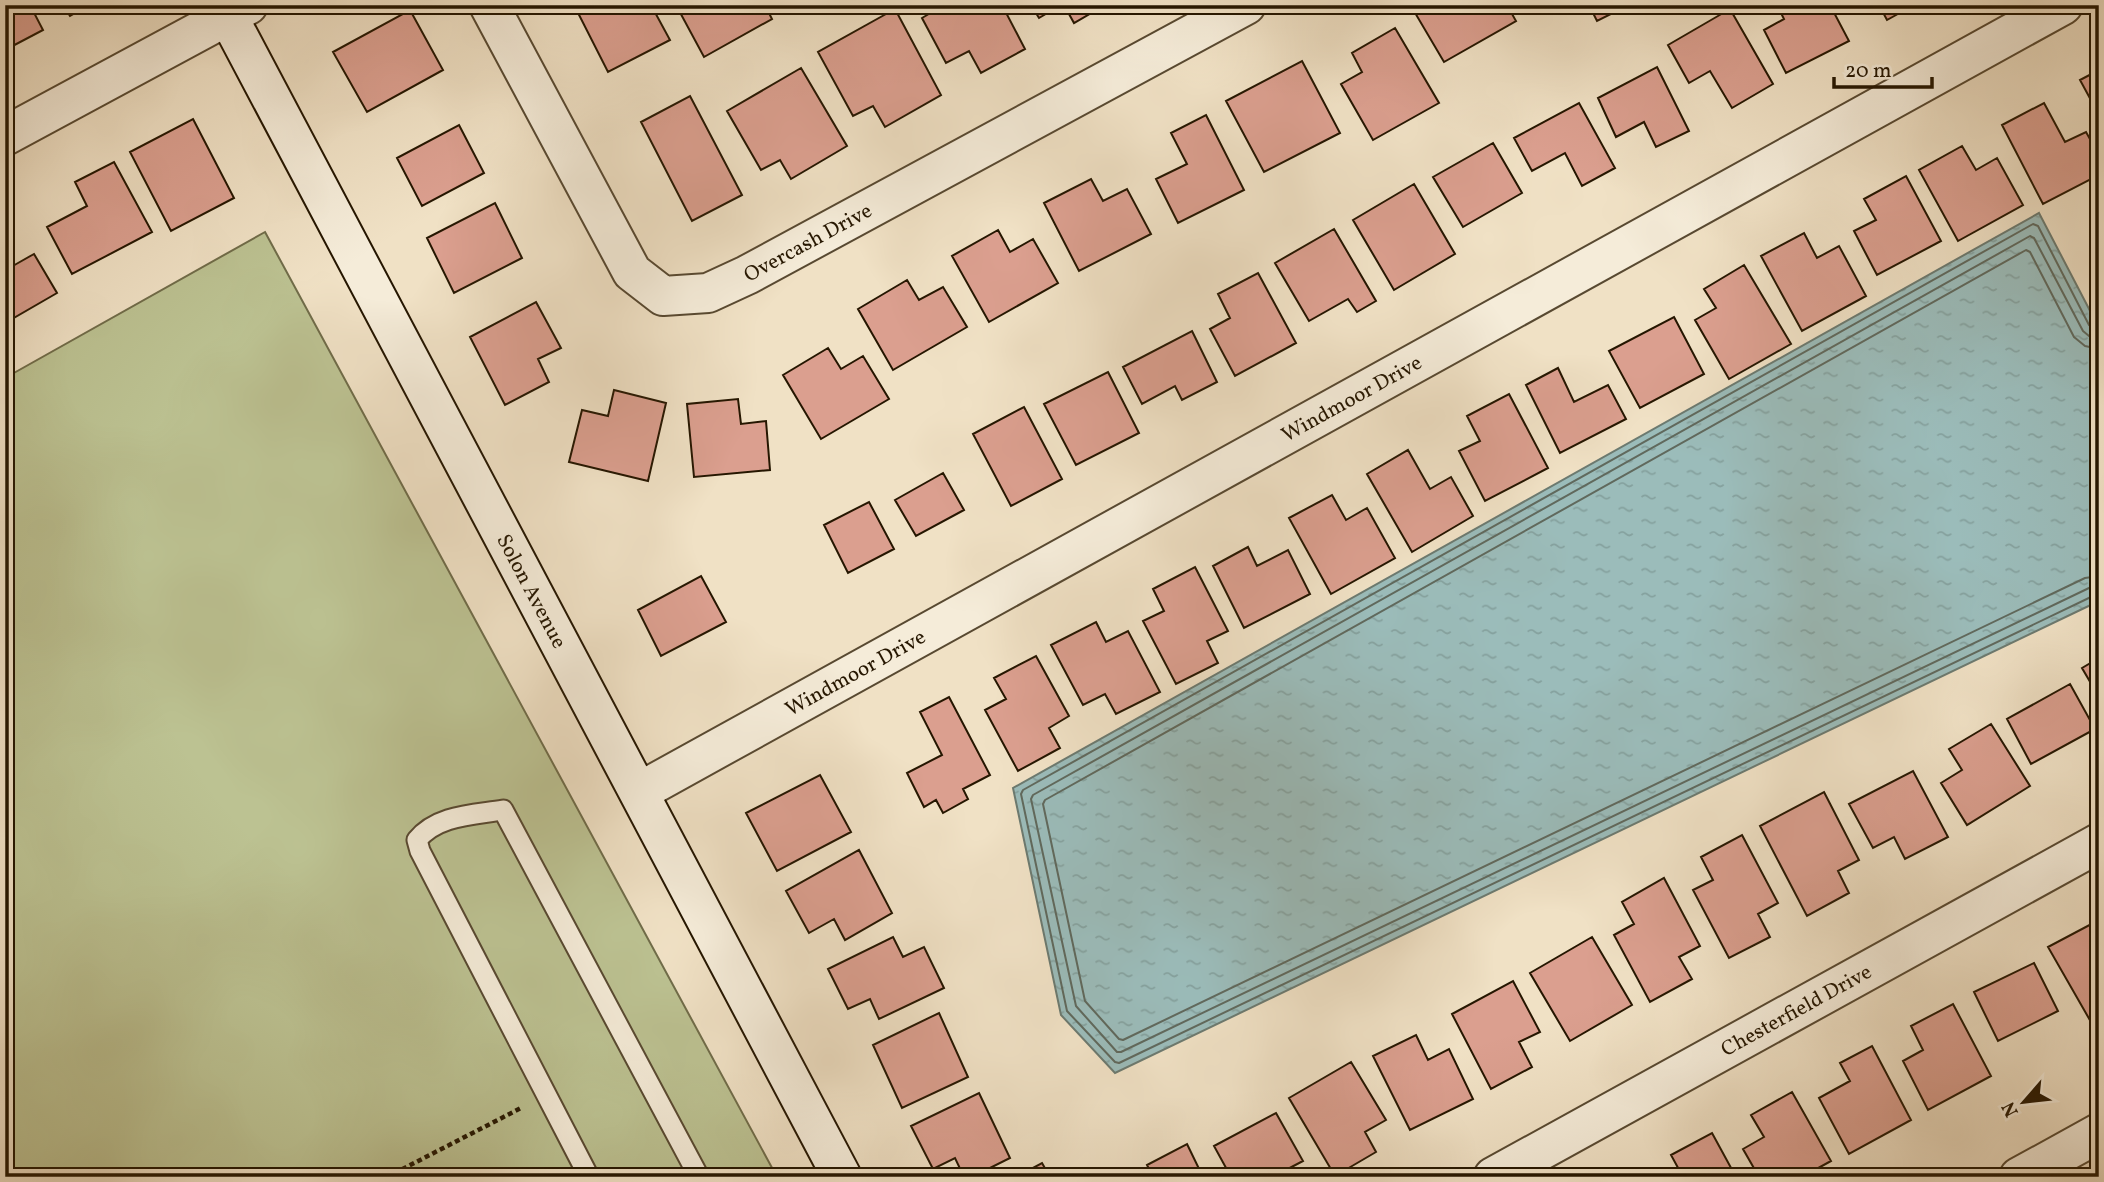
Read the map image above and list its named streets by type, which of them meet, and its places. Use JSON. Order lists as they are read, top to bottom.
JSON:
{
  "streets": {
    "street": [
      "Overcash Drive",
      "Windmoor Drive",
      "Solon Avenue",
      "Chesterfield Drive"
    ]
  },
  "crossings": [
    ["Windmoor Drive", "Solon Avenue"]
  ],
  "scale_bar": "20 m",
  "north": "bottom left"
}
